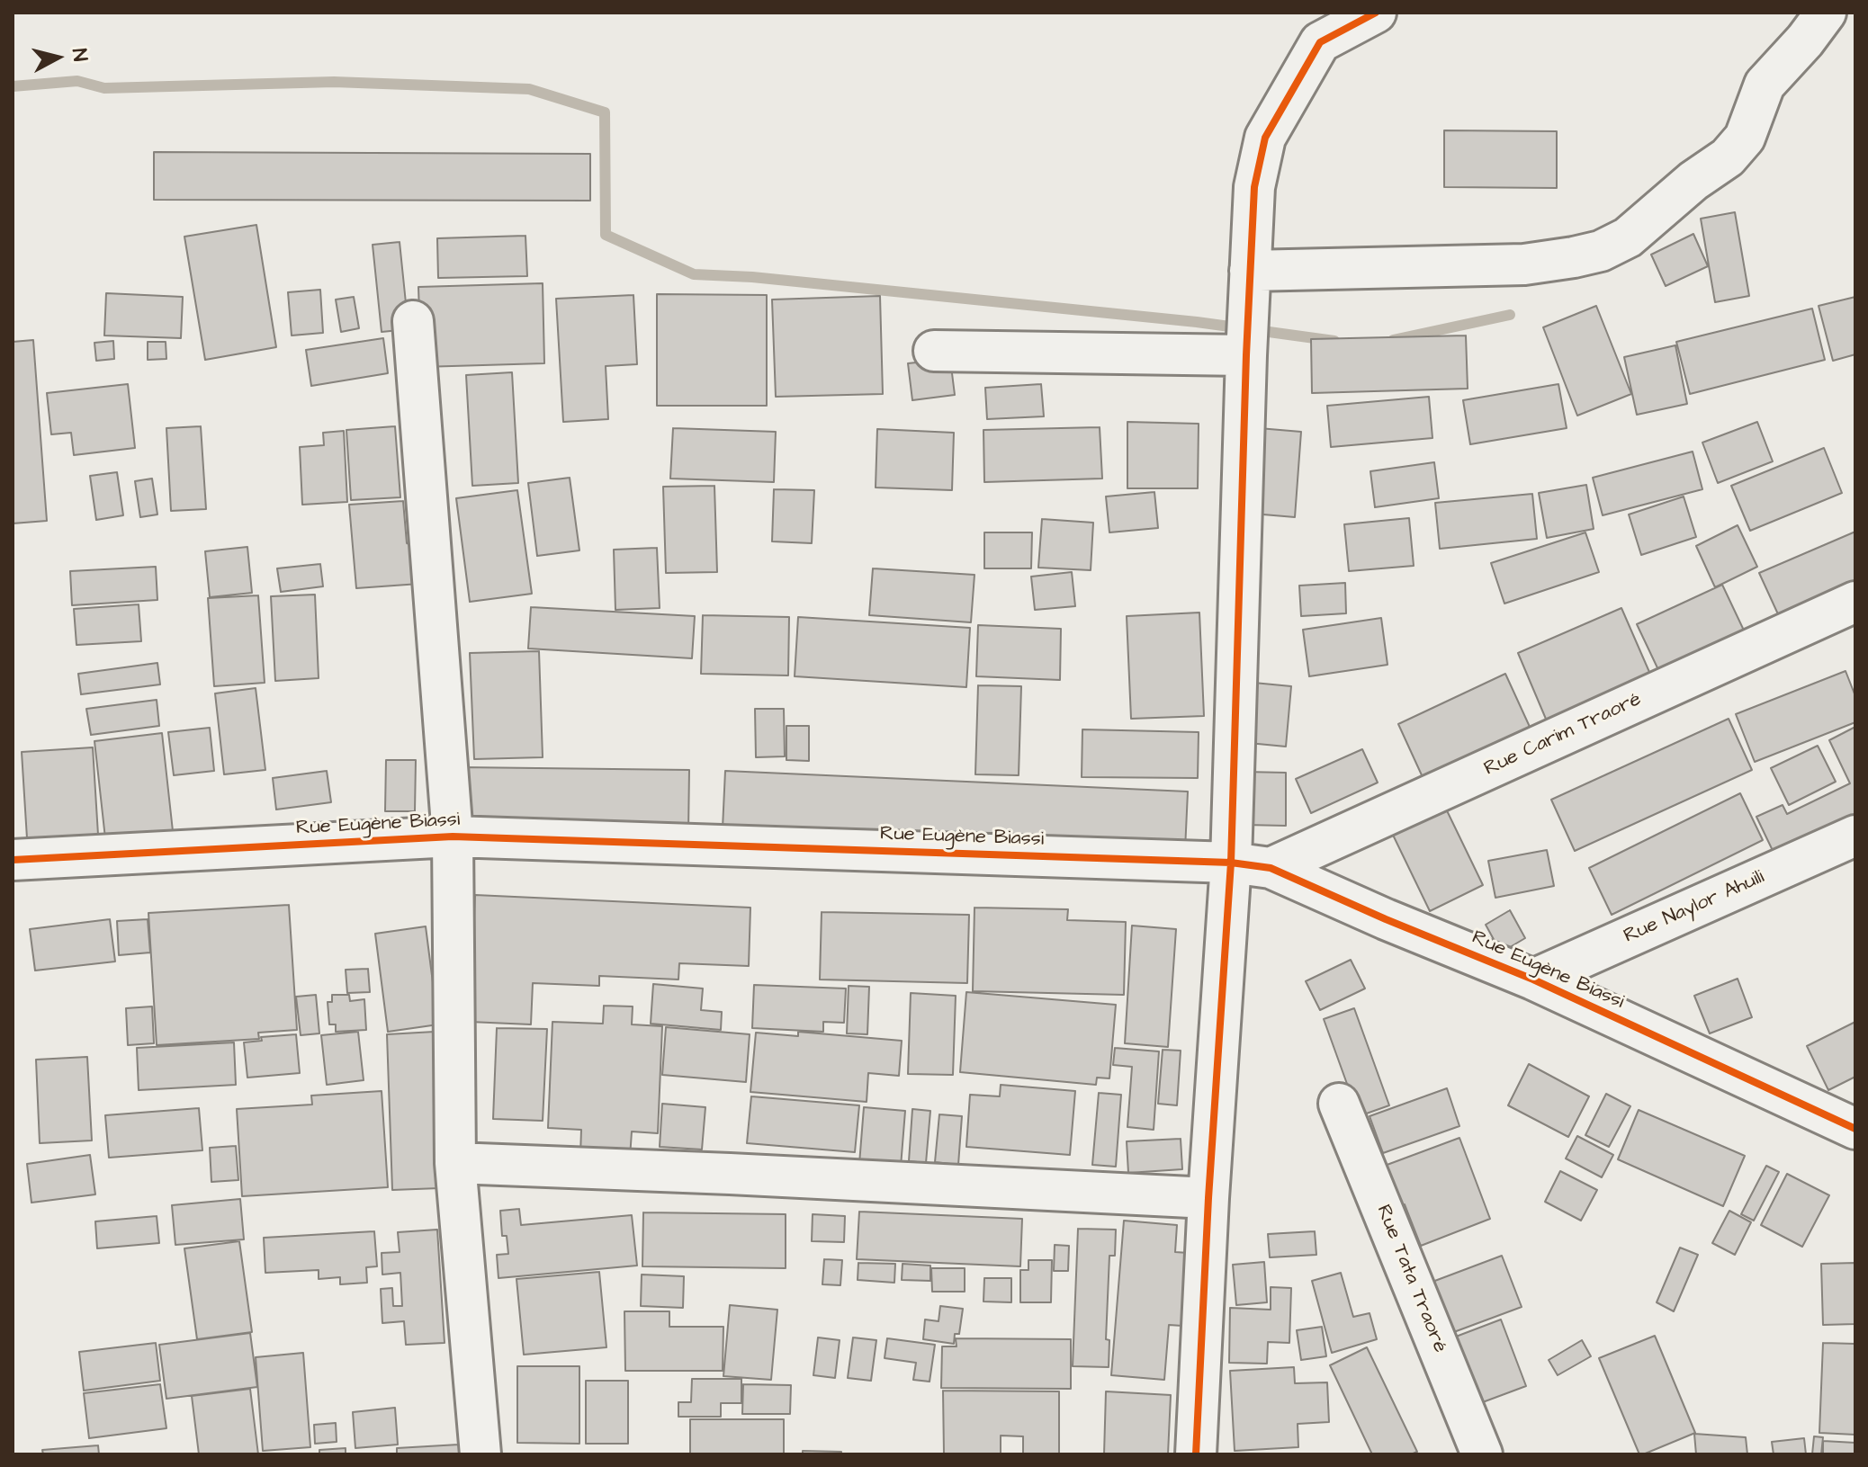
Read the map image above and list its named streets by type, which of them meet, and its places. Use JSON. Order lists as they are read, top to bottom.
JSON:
{
  "streets": {
    "street": [
      "Rue Carim Traoré",
      "Rue Eugène Biassi",
      "Rue Naylor Ahuili",
      "Rue Tata Traoré"
    ]
  },
  "crossings": [
    ["Rue Carim Traoré", "Rue Eugène Biassi"],
    ["Rue Eugène Biassi", "Rue Naylor Ahuili"]
  ],
  "north": "right"
}
